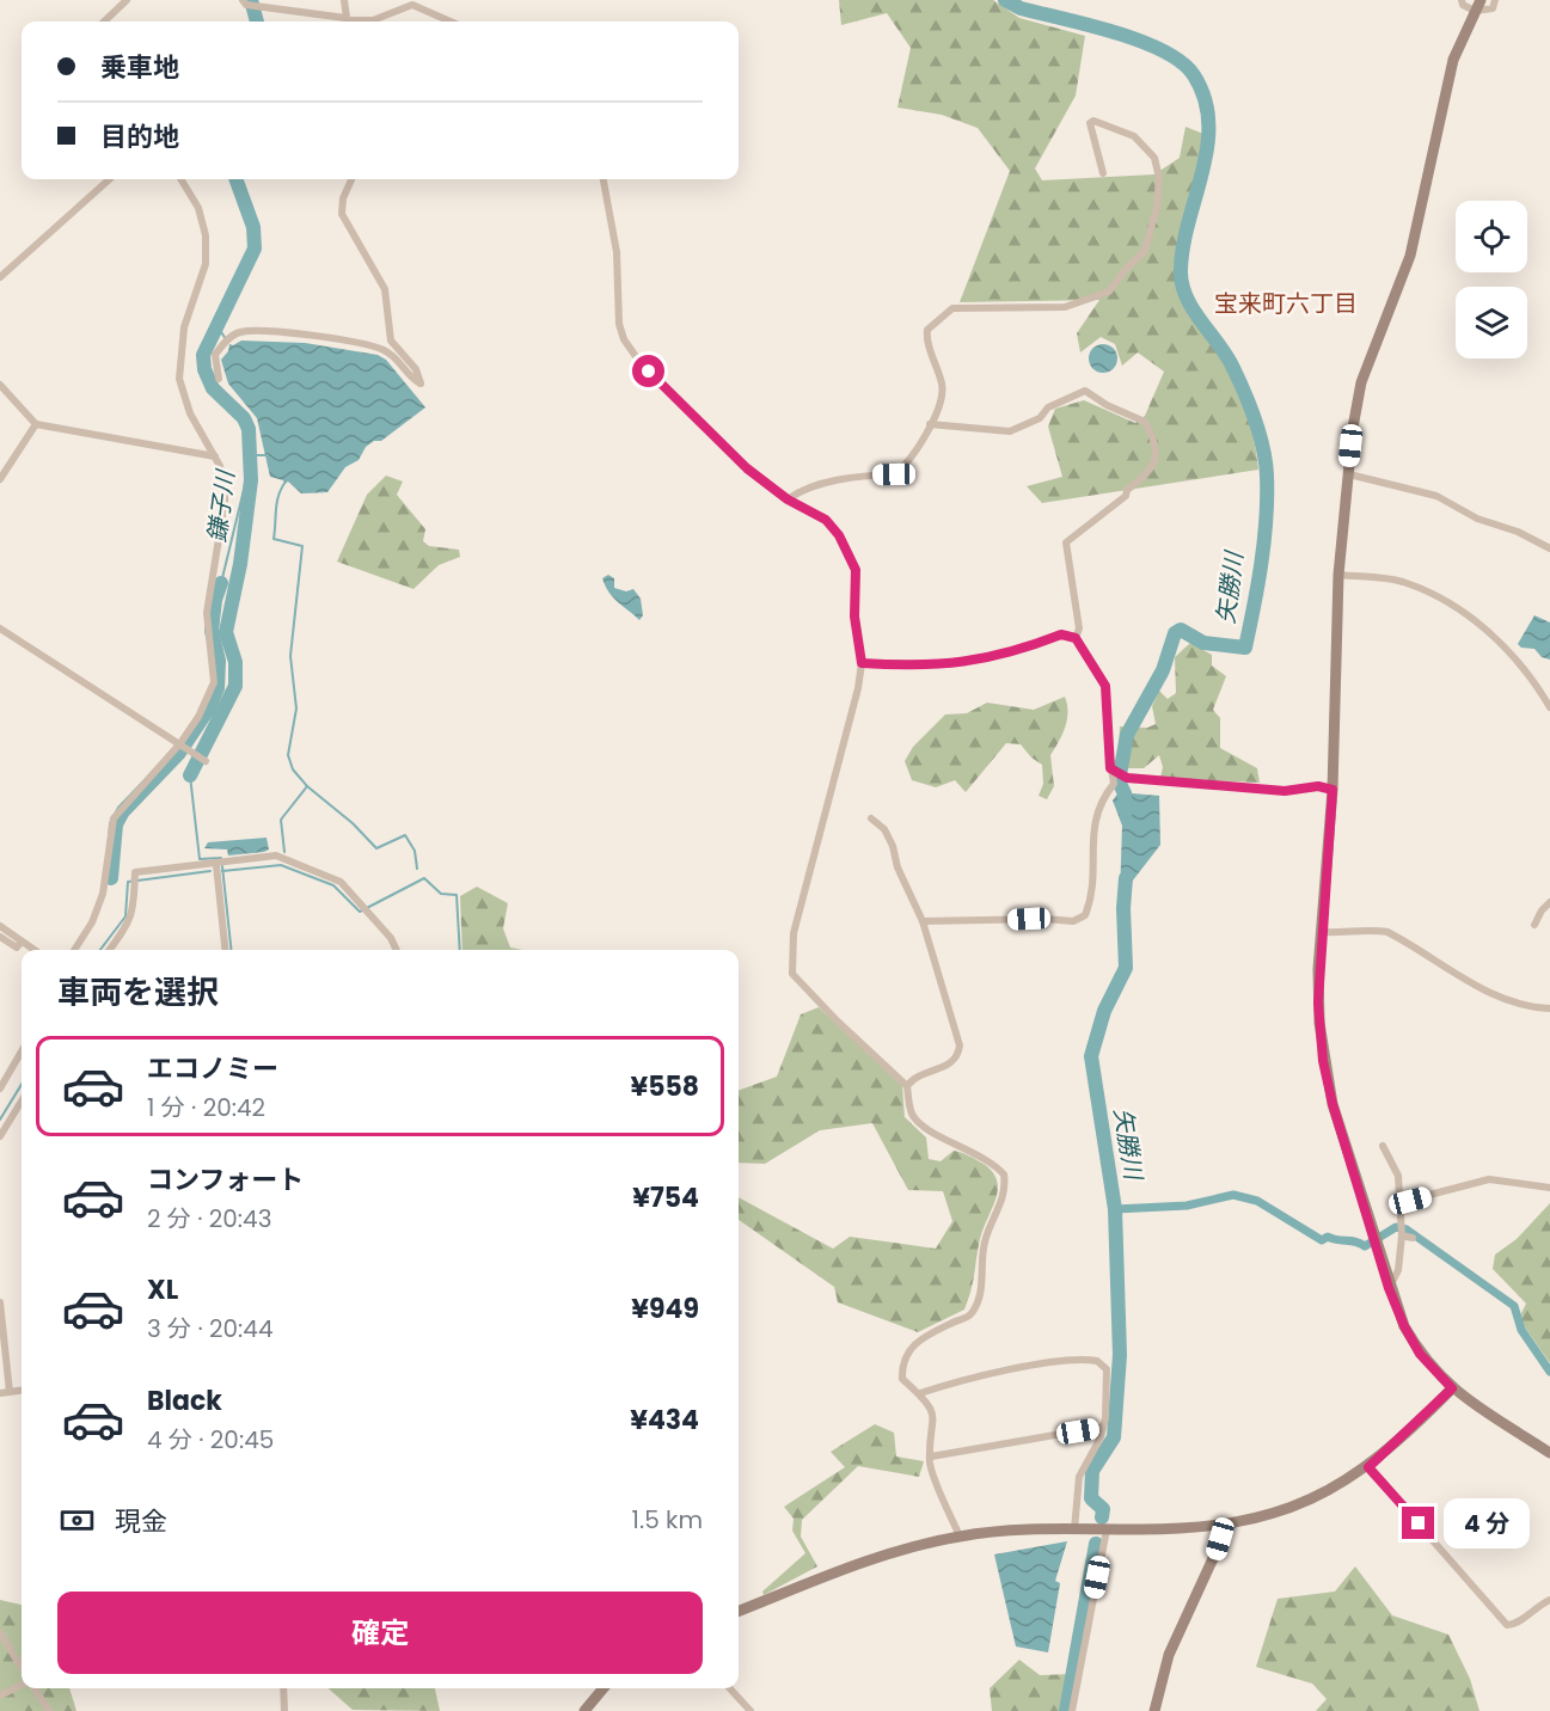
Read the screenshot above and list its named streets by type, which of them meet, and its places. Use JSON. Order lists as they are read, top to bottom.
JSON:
{
  "districts": ["宝来町六丁目"],
  "water": ["鎌子川", "矢勝川"],
  "page": {
    "banner": ["乗車地", "目的地"],
    "heading": "車両を選択",
    "list": [
      {
        "name": "エコノミー",
        "note": "1 分 · 20:42",
        "value": "¥558"
      },
      {
        "name": "コンフォート",
        "note": "2 分 · 20:43",
        "value": "¥754"
      },
      {
        "name": "XL",
        "note": "3 分 · 20:44",
        "value": "¥949"
      },
      {
        "name": "Black",
        "note": "4 分 · 20:45",
        "value": "¥434"
      }
    ],
    "pay": ["現金", "1.5 km"],
    "bubble": "4 分",
    "buttons": "確定"
  }
}
